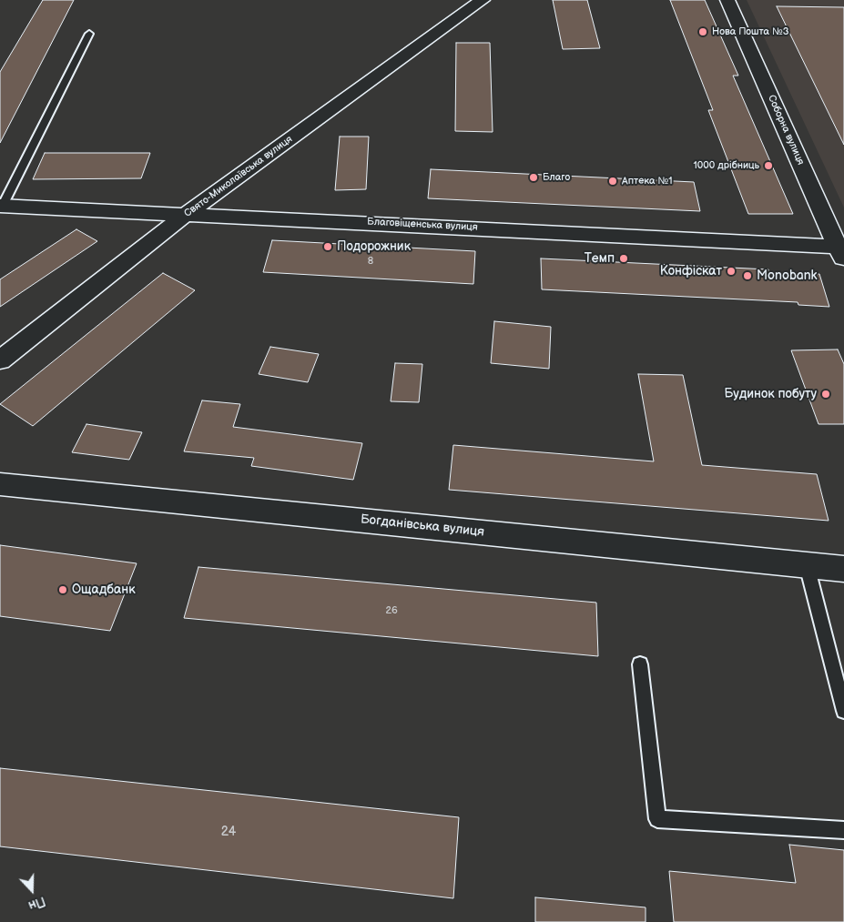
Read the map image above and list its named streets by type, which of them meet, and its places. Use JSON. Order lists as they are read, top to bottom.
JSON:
{
  "streets": {
    "street": [
      "Соборна вулиця",
      "Свято-Миколаївська вулиця",
      "Благовіщенська вулиця",
      "Богданівська вулиця"
    ]
  },
  "crossings": [
    ["Соборна вулиця", "Благовіщенська вулиця"],
    ["Свято-Миколаївська вулиця", "Благовіщенська вулиця"]
  ],
  "places": [
    "Нова Пошта №3",
    "1000 дрібниць",
    "Благо",
    "Аптека №1",
    "Подорожник",
    "Темп",
    "Конфіскат",
    "Monobank",
    "Будинок побуту",
    "Ощадбанк"
  ],
  "house_numbers": ["8", "26", "24"],
  "north": "bottom"
}
